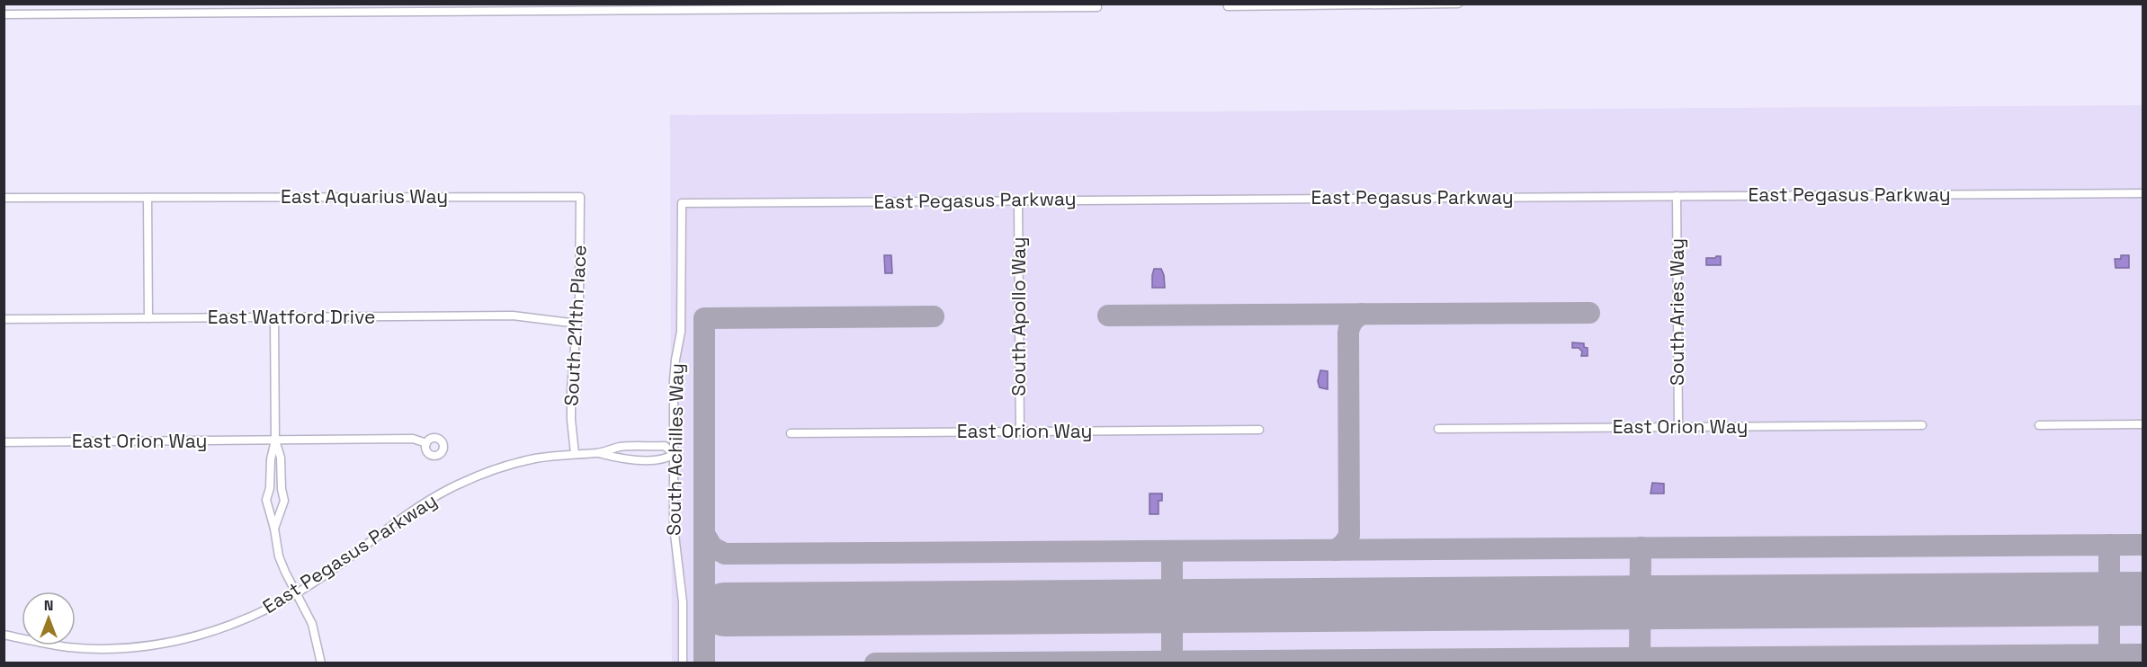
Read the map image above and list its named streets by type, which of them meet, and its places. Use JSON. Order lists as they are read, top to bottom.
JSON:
{
  "streets": {
    "street": [
      "East Pegasus Parkway",
      "East Aquarius Way",
      "South Aries Way",
      "South Apollo Way",
      "East Watford Drive",
      "South 211th Place",
      "East Orion Way",
      "South Achilles Way"
    ]
  },
  "crossings": [
    ["East Pegasus Parkway", "South Aries Way"],
    ["East Pegasus Parkway", "South Apollo Way"],
    ["East Pegasus Parkway", "South 211th Place"],
    ["East Pegasus Parkway", "South Achilles Way"],
    ["East Aquarius Way", "South 211th Place"],
    ["South Aries Way", "East Orion Way"],
    ["South Apollo Way", "East Orion Way"],
    ["East Watford Drive", "South 211th Place"]
  ],
  "north": "top"
}
